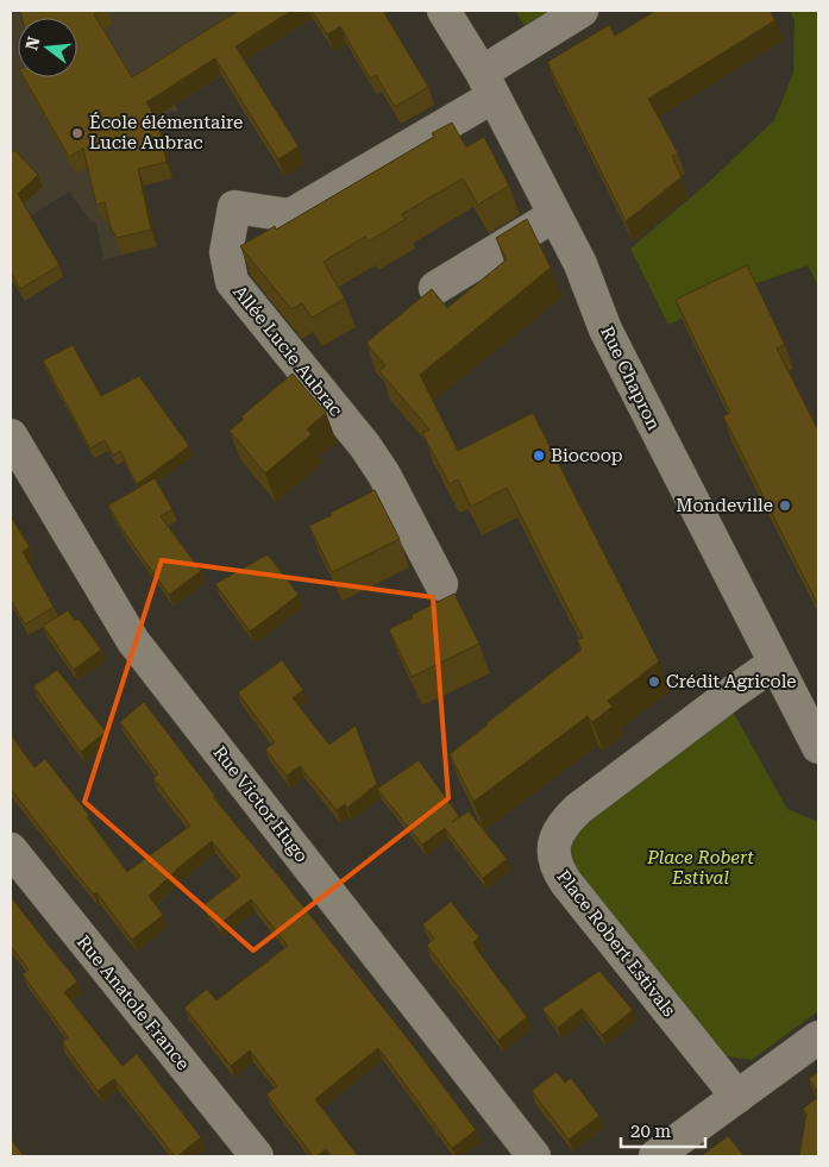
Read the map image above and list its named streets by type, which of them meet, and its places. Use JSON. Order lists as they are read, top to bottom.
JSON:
{
  "streets": {
    "street": [
      "Allée Lucie Aubrac",
      "Rue Chapron",
      "Rue Victor Hugo",
      "Place Robert Estivals",
      "Rue Anatole France"
    ]
  },
  "crossings": [
    ["Allée Lucie Aubrac", "Rue Chapron"],
    ["Rue Chapron", "Place Robert Estivals"]
  ],
  "parks": ["Place Robert Estival"],
  "places": [
    "École élémentaire Lucie Aubrac",
    "Biocoop",
    "Mondeville",
    "Crédit Agricole"
  ],
  "scale_bar": "20 m",
  "north": "left"
}
